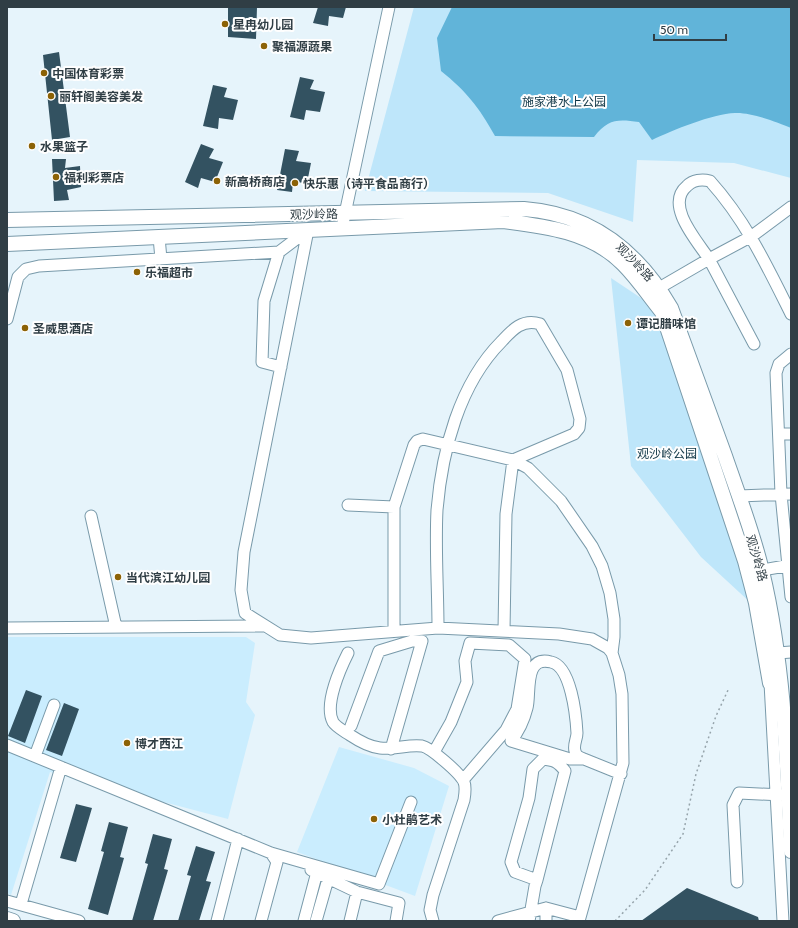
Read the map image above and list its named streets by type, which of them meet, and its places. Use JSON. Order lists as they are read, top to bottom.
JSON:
{
  "streets": {
    "main road": ["观沙岭路"]
  },
  "parks": ["施家港水上公园", "观沙岭公园"],
  "places": [
    "星冉幼儿园",
    "聚福源蔬果",
    "中国体育彩票",
    "丽轩阁美容美发",
    "水果篮子",
    "福利彩票店",
    "新高桥商店",
    "快乐惠（诗平食品商行）",
    "乐福超市",
    "谭记腊味馆",
    "圣威思酒店",
    "当代滨江幼儿园",
    "博才西江",
    "小杜鹃艺术"
  ],
  "scale_bar": "50 m"
}
